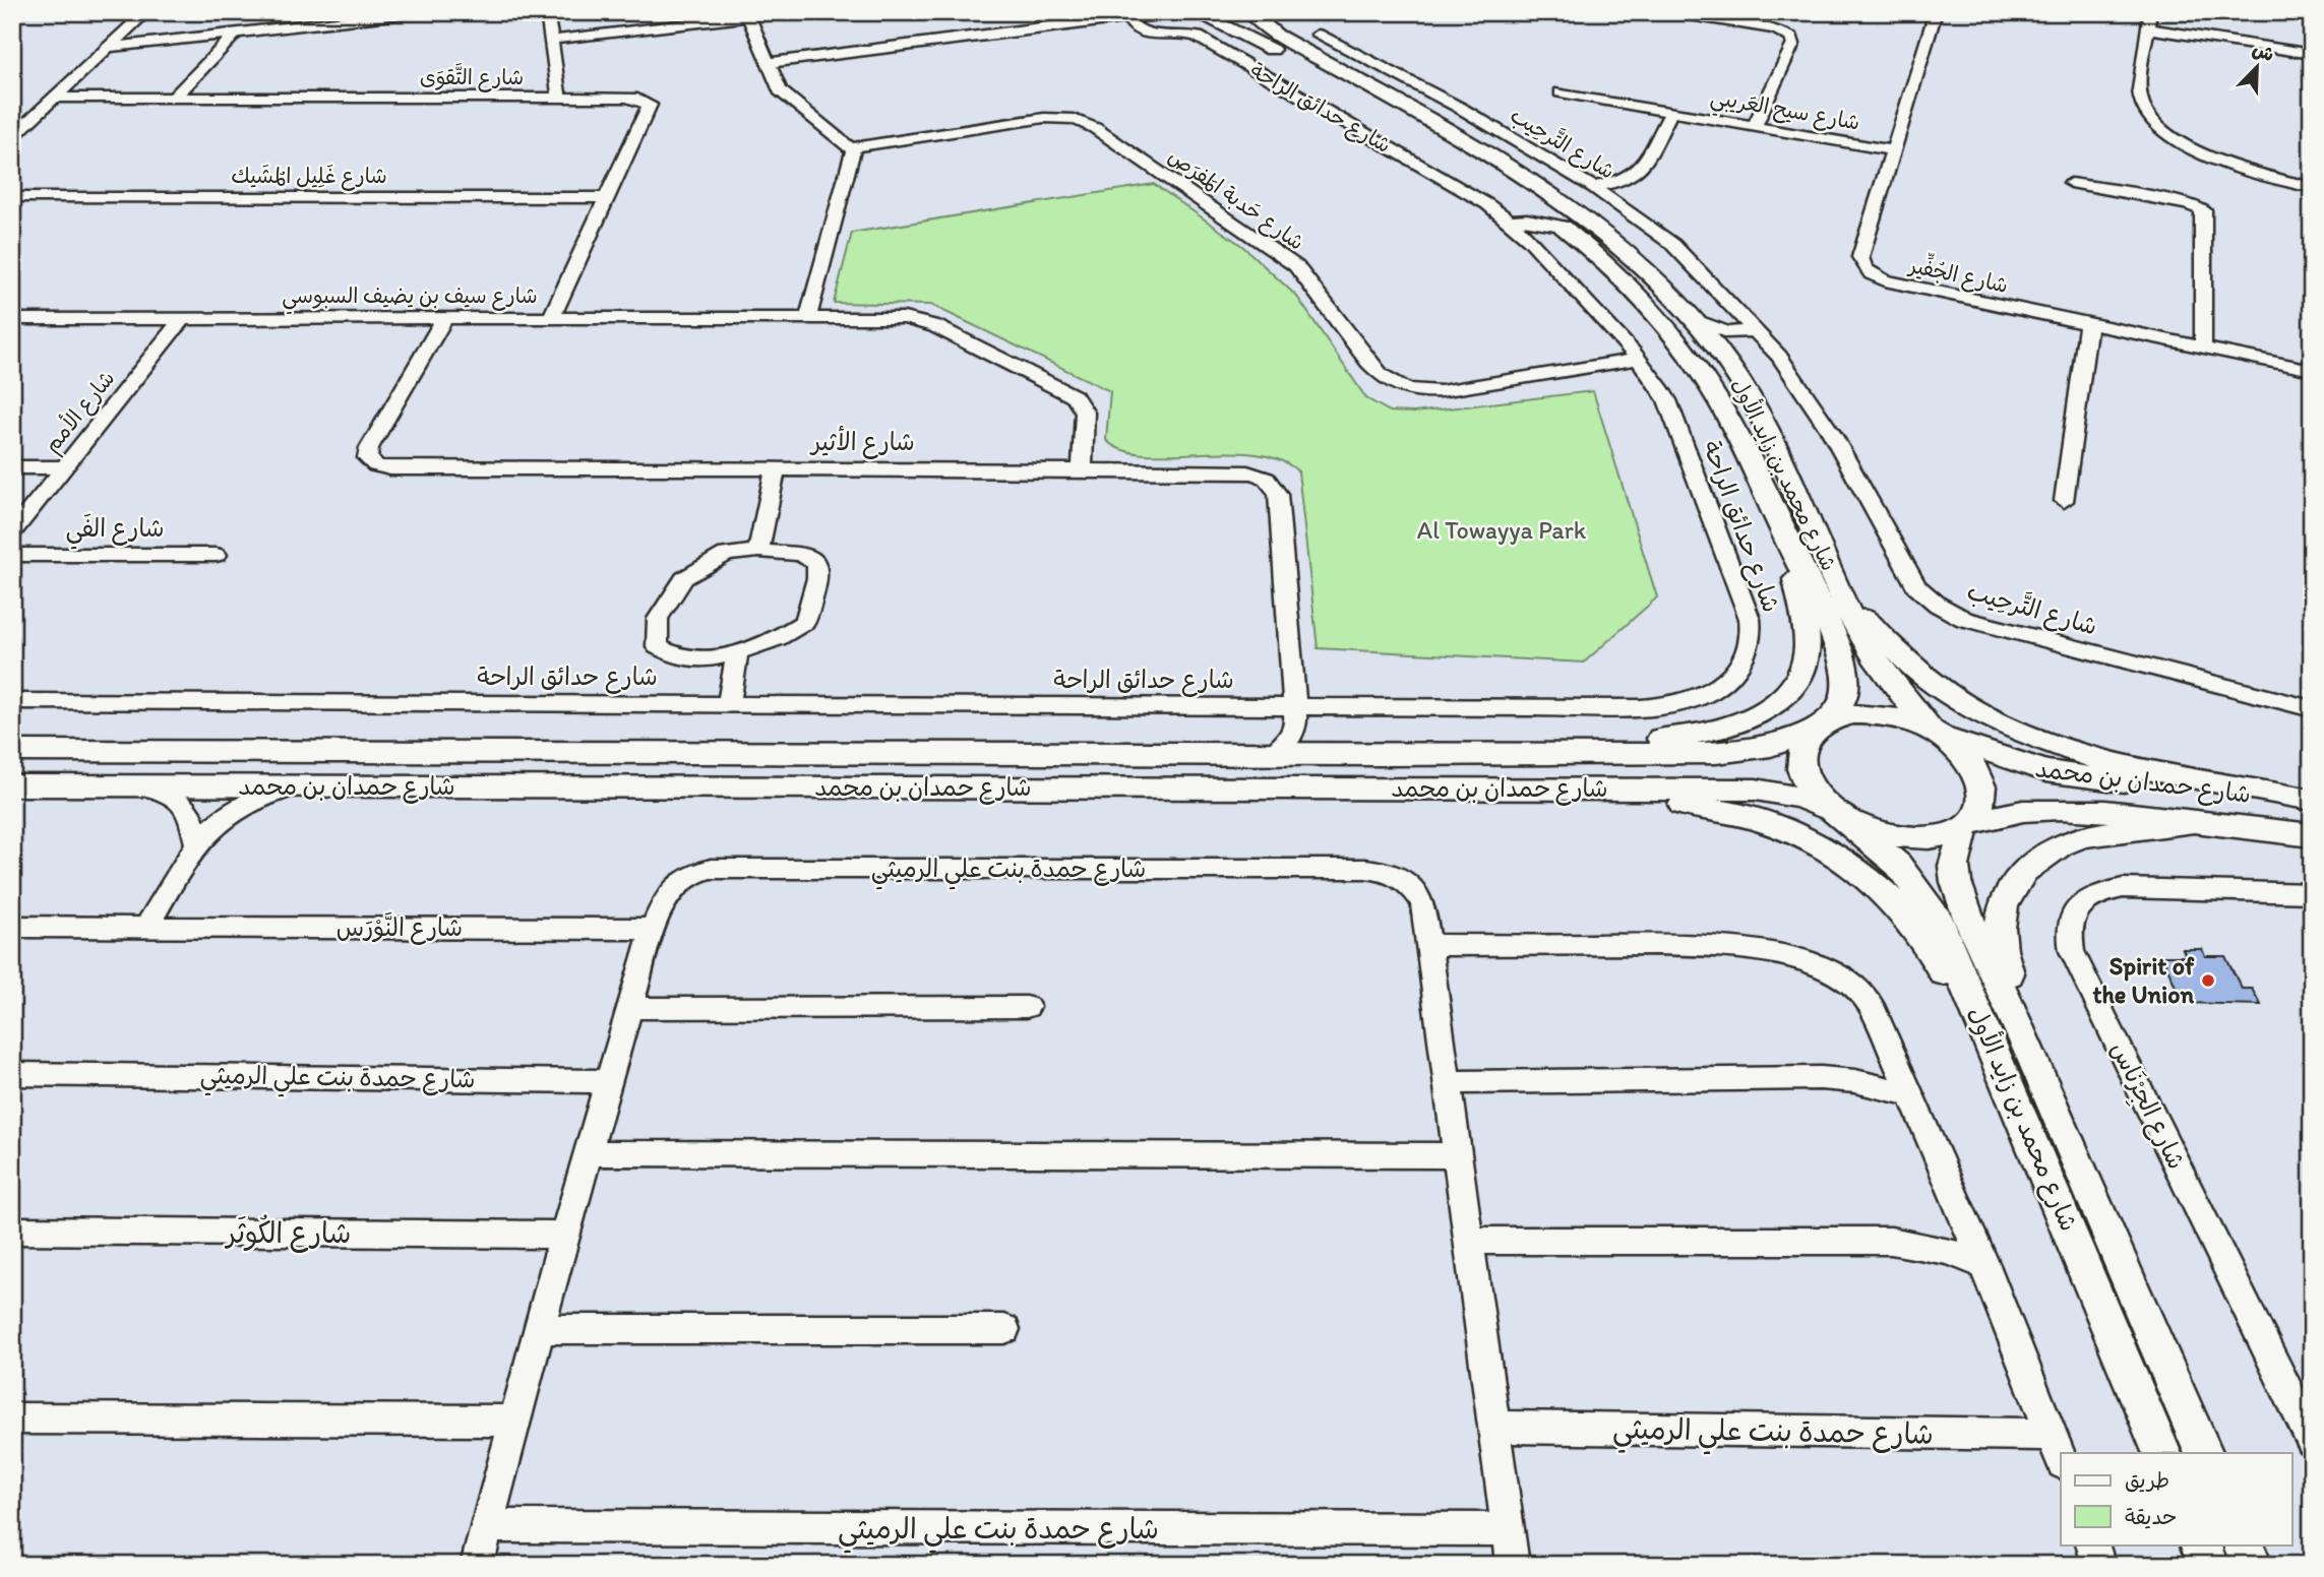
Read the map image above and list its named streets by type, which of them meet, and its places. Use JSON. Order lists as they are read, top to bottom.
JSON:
{
  "streets": {
    "main road": ["شارع محمد بن زايد الأول", "شارع حمدان بن محمد"],
    "street": [
      "شارع التَّقوَى",
      "شارع حدائق الراحة",
      "شارع سيح العَريبي",
      "شارع التَّرحِيب",
      "شارع غَلِيل المُشَيك",
      "شارع حَدبة المَفرَص",
      "شارع الجُفِّير",
      "شارع سيف بن يضيف السبوسي",
      "شارع الأمم",
      "شارع الأثير",
      "شارع الفَي",
      "شارع حمدة بنت علي الرميثي",
      "شارع النَّوْرَس",
      "شارع الجِرْنَاس",
      "شارع الكُوثَر"
    ]
  },
  "crossings": [
    ["شارع التَّقوَى", "شارع غَلِيل المُشَيك"],
    ["شارع التَّقوَى", "شارع سيف بن يضيف السبوسي"],
    ["شارع حدائق الراحة", "شارع حَدبة المَفرَص"],
    ["شارع حدائق الراحة", "شارع الأثير"],
    ["شارع حدائق الراحة", "شارع محمد بن زايد الأول"],
    ["شارع سيح العَريبي", "شارع التَّرحِيب"],
    ["شارع سيح العَريبي", "شارع الجُفِّير"],
    ["شارع سيف بن يضيف السبوسي", "شارع الأمم"],
    ["شارع سيف بن يضيف السبوسي", "شارع الأثير"],
    ["شارع محمد بن زايد الأول", "شارع حمدان بن محمد"],
    ["شارع حمدة بنت علي الرميثي", "شارع النَّوْرَس"],
    ["شارع حمدة بنت علي الرميثي", "شارع الكُوثَر"]
  ],
  "parks": ["Al Towayya Park"],
  "places": ["Spirit of the Union"],
  "legend": ["طريق", "حديقة"],
  "north": "top right"
}
